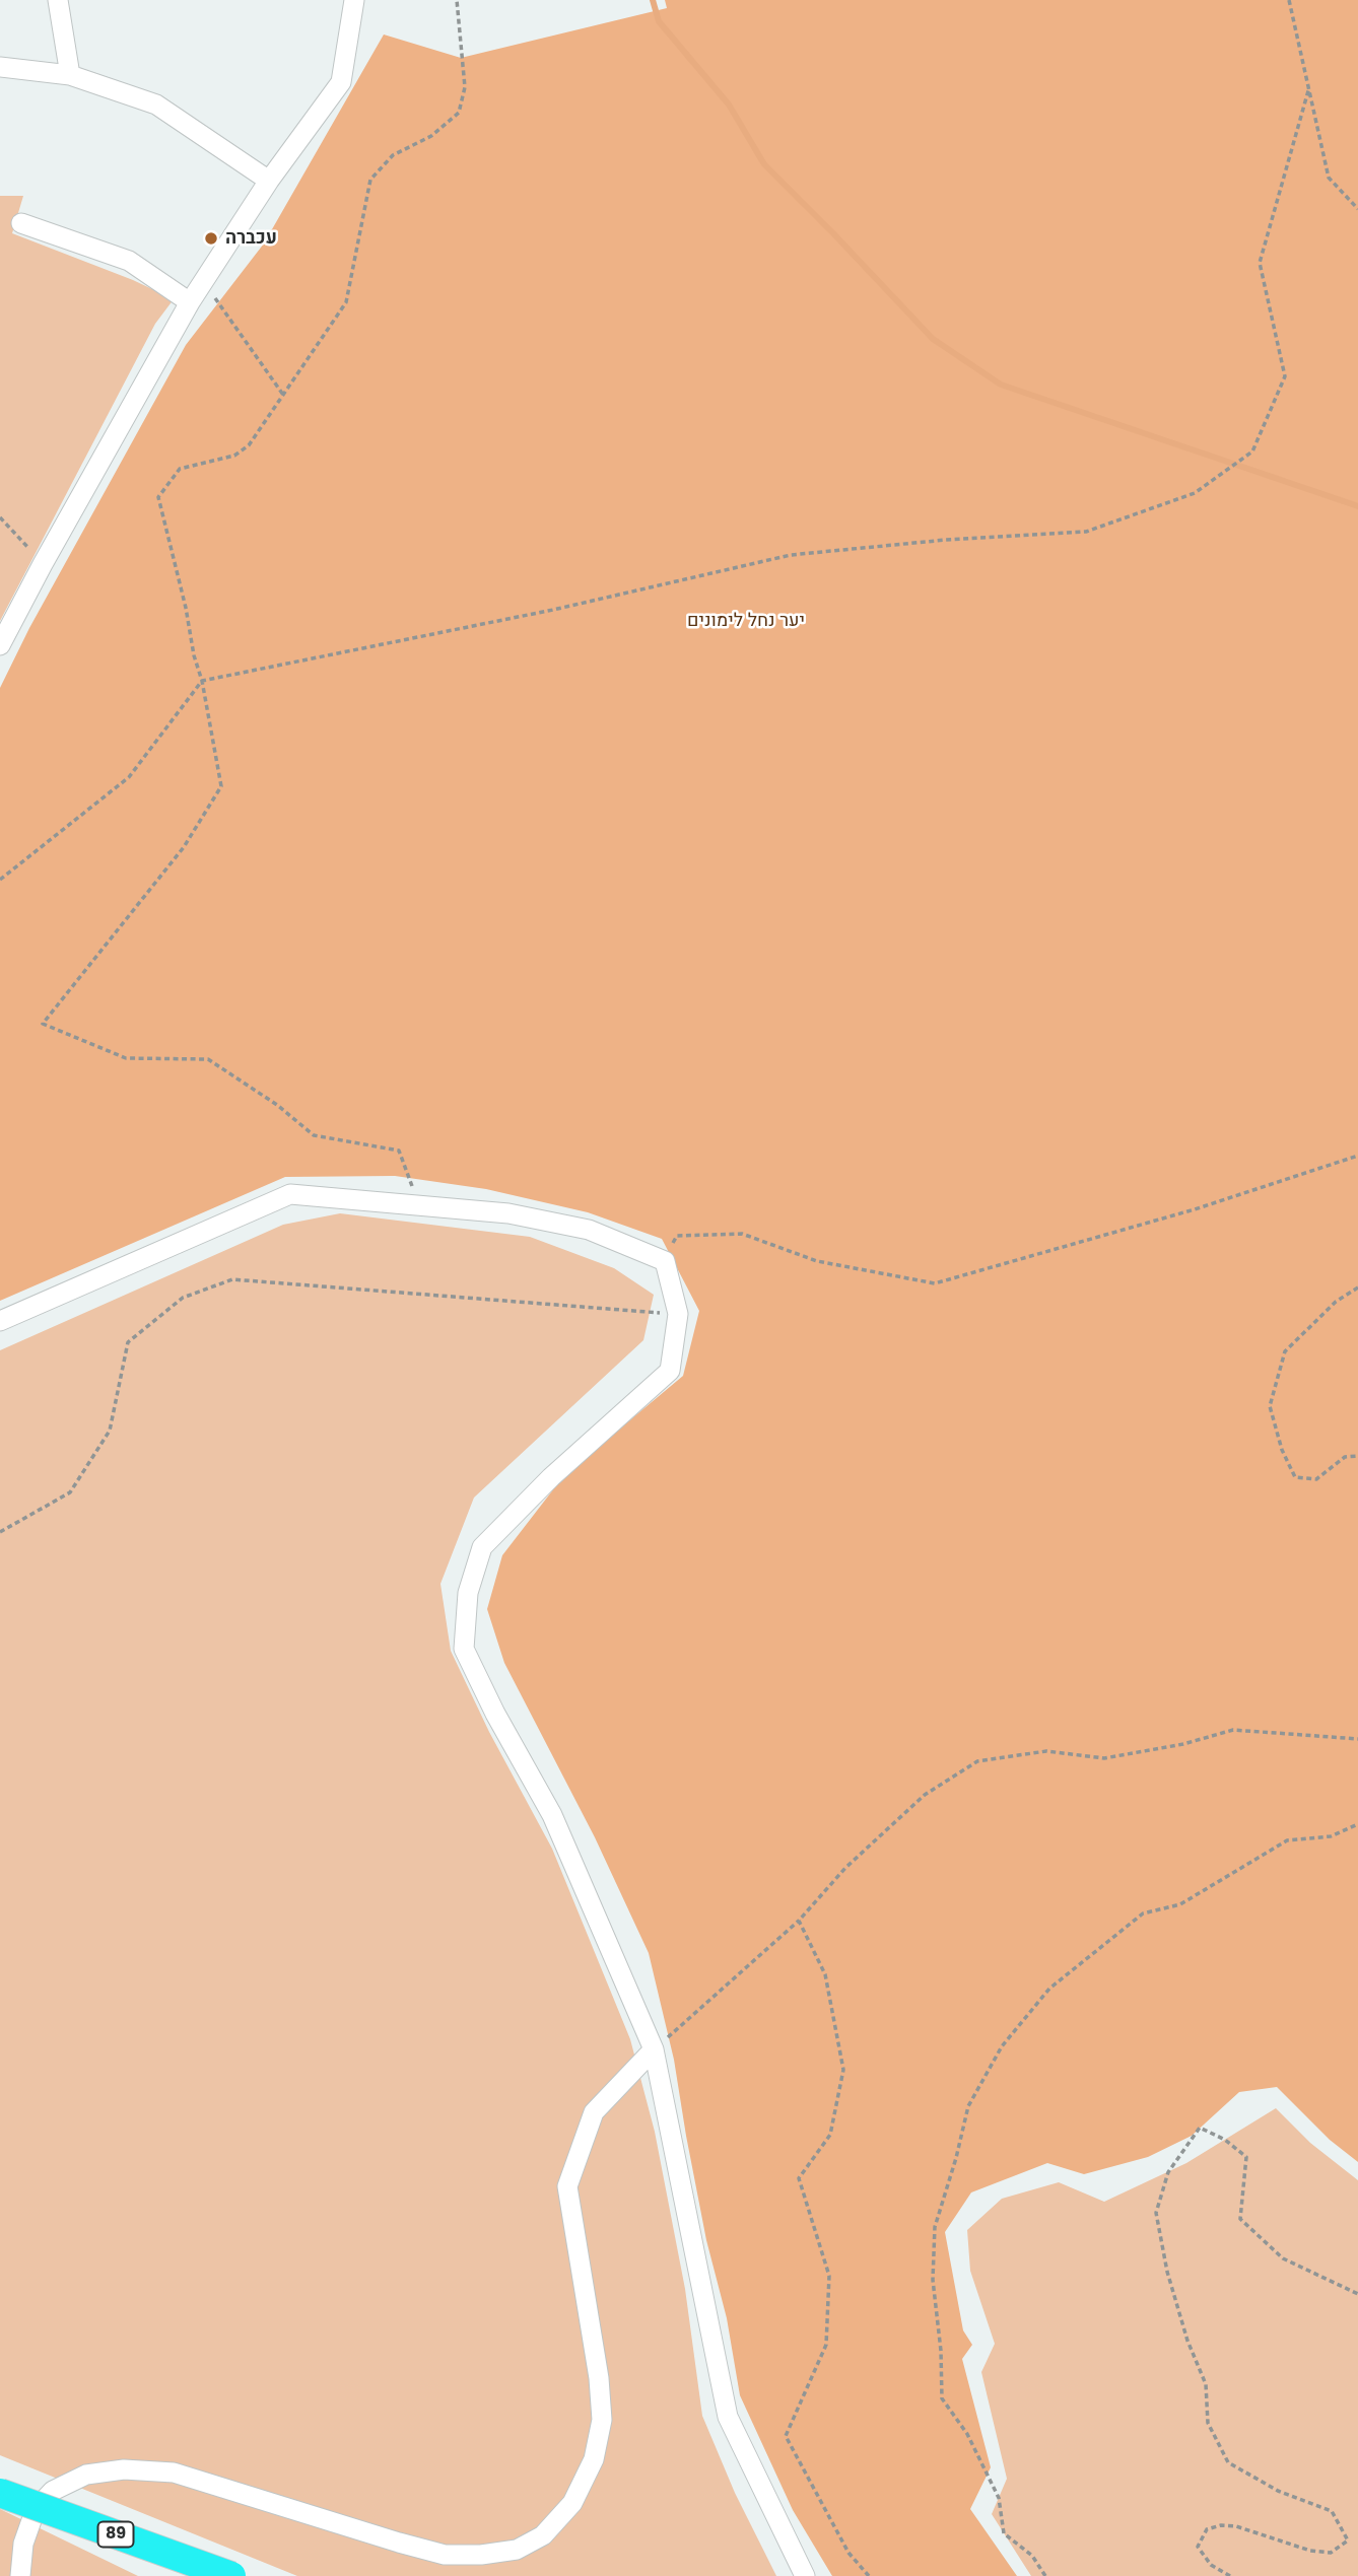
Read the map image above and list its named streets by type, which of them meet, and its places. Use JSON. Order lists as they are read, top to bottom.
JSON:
{
  "streets": {
    "highway": ["89"]
  },
  "parks": ["יער נחל לימונים"],
  "places": ["עכברה"]
}
